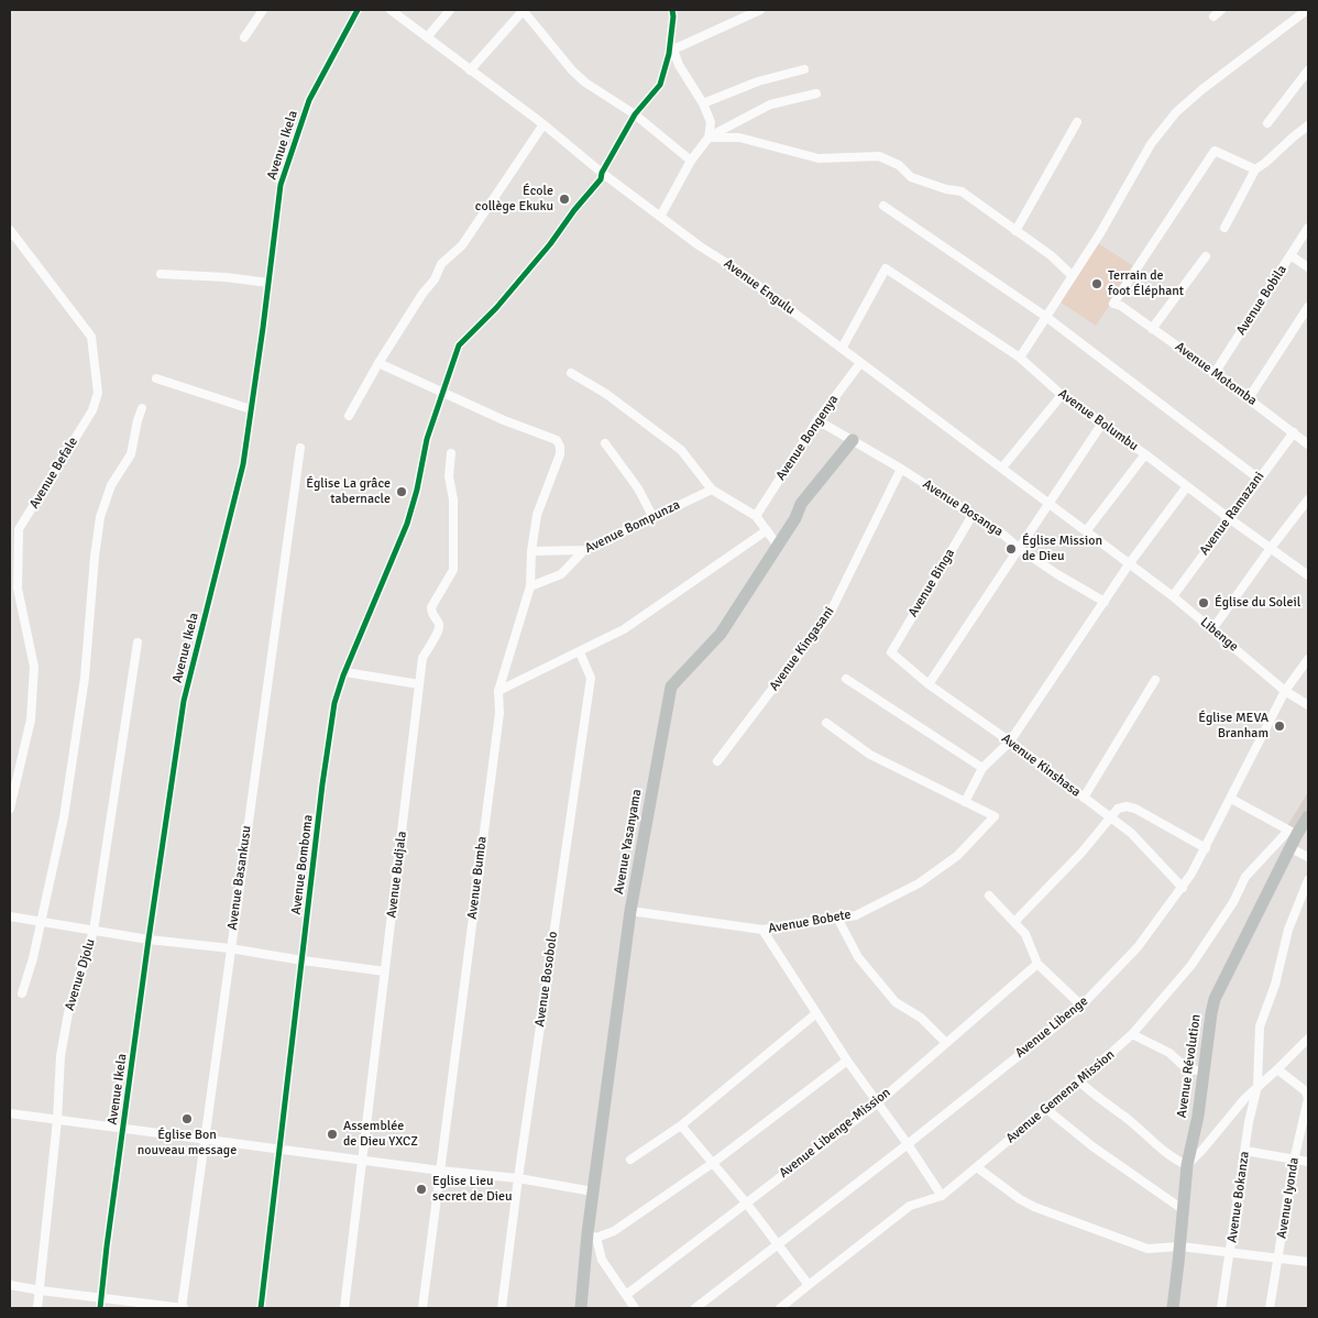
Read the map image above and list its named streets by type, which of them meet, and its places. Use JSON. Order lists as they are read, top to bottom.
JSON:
{
  "streets": {
    "street": [
      "Avenue Ikela",
      "Avenue Engulu",
      "Avenue Bobila",
      "Avenue Motomba",
      "Avenue Bolumbu",
      "Avenue Bongenya",
      "Avenue Befale",
      "Avenue Bosanga",
      "Avenue Ramazani",
      "Avenue Bompunza",
      "Avenue Binga",
      "Libenge",
      "Avenue Kingasani",
      "Avenue Kinshasa",
      "Avenue Yasanyama",
      "Avenue Bomboma",
      "Avenue Budjala",
      "Avenue Basankusu",
      "Avenue Bumba",
      "Avenue Bobete",
      "Avenue Djolu",
      "Avenue Bosobolo",
      "Avenue Libenge",
      "Avenue Révolution",
      "Avenue Gemena Mission",
      "Avenue Libenge-Mission",
      "Avenue Bokanza",
      "Avenue Iyonda"
    ]
  },
  "crossings": [
    ["Avenue Engulu", "Avenue Bolumbu"],
    ["Avenue Engulu", "Avenue Bongenya"],
    ["Avenue Engulu", "Libenge"],
    ["Avenue Engulu", "Avenue Bomboma"],
    ["Avenue Bobila", "Avenue Motomba"],
    ["Avenue Motomba", "Avenue Ramazani"],
    ["Avenue Bolumbu", "Avenue Ramazani"],
    ["Avenue Bongenya", "Avenue Bosanga"],
    ["Avenue Bosanga", "Avenue Binga"],
    ["Avenue Bosanga", "Avenue Kingasani"],
    ["Avenue Bosanga", "Avenue Yasanyama"],
    ["Avenue Ramazani", "Libenge"],
    ["Avenue Bompunza", "Avenue Bumba"],
    ["Avenue Binga", "Avenue Kinshasa"],
    ["Libenge", "Avenue Libenge"],
    ["Avenue Kinshasa", "Avenue Libenge"],
    ["Avenue Yasanyama", "Avenue Bobete"],
    ["Avenue Bomboma", "Avenue Bumba"],
    ["Avenue Révolution", "Avenue Gemena Mission"]
  ],
  "places": [
    "École collège Ekuku",
    "Terrain de foot Éléphant",
    "Église La grâce tabernacle",
    "Église Mission de Dieu",
    "Église du Soleil",
    "Église MEVA Branham",
    "Église Bon nouveau message",
    "Assemblée de Dieu YXCZ",
    "Eglise Lieu secret de Dieu"
  ]
}
